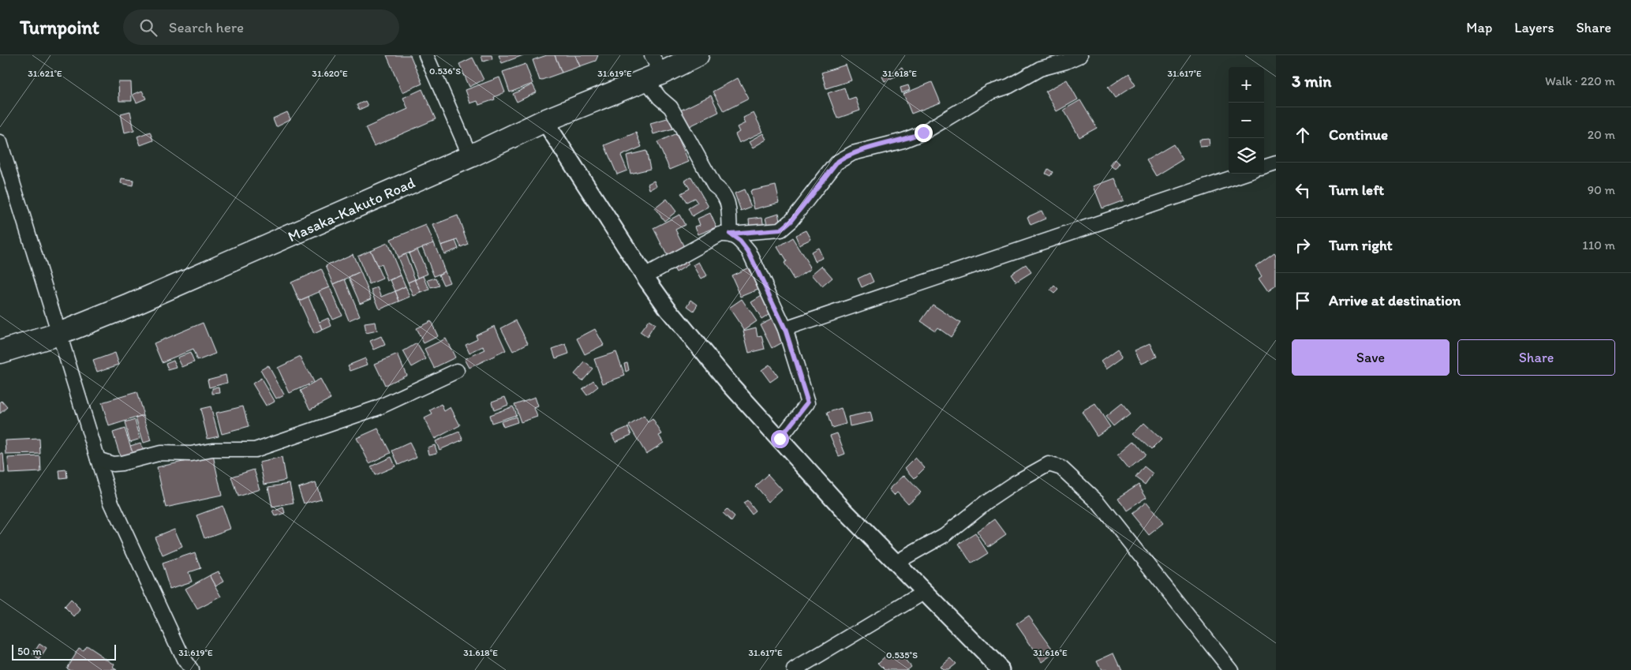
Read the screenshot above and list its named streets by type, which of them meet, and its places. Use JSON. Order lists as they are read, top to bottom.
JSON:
{
  "streets": {
    "highway": ["Masaka-Kakuto Road"]
  },
  "scale_bar": "50 m",
  "page": {
    "header": "Turnpoint",
    "search": "Search here",
    "nav": ["Map", "Layers", "Share"],
    "heading": ["3 min", "Walk · 220 m"],
    "map_buttons": ["+", "−"],
    "list": [
      ["Continue", "20 m"],
      ["Turn left", "90 m"],
      ["Turn right", "110 m"],
      "Arrive at destination"
    ],
    "buttons": ["Save", "Share"],
    "scale": "50 m"
  },
  "coordinates": [
    "0.536°S",
    "31.621°E",
    "31.620°E",
    "31.619°E",
    "31.618°E",
    "31.617°E",
    "31.616°E",
    "0.535°S"
  ]
}
